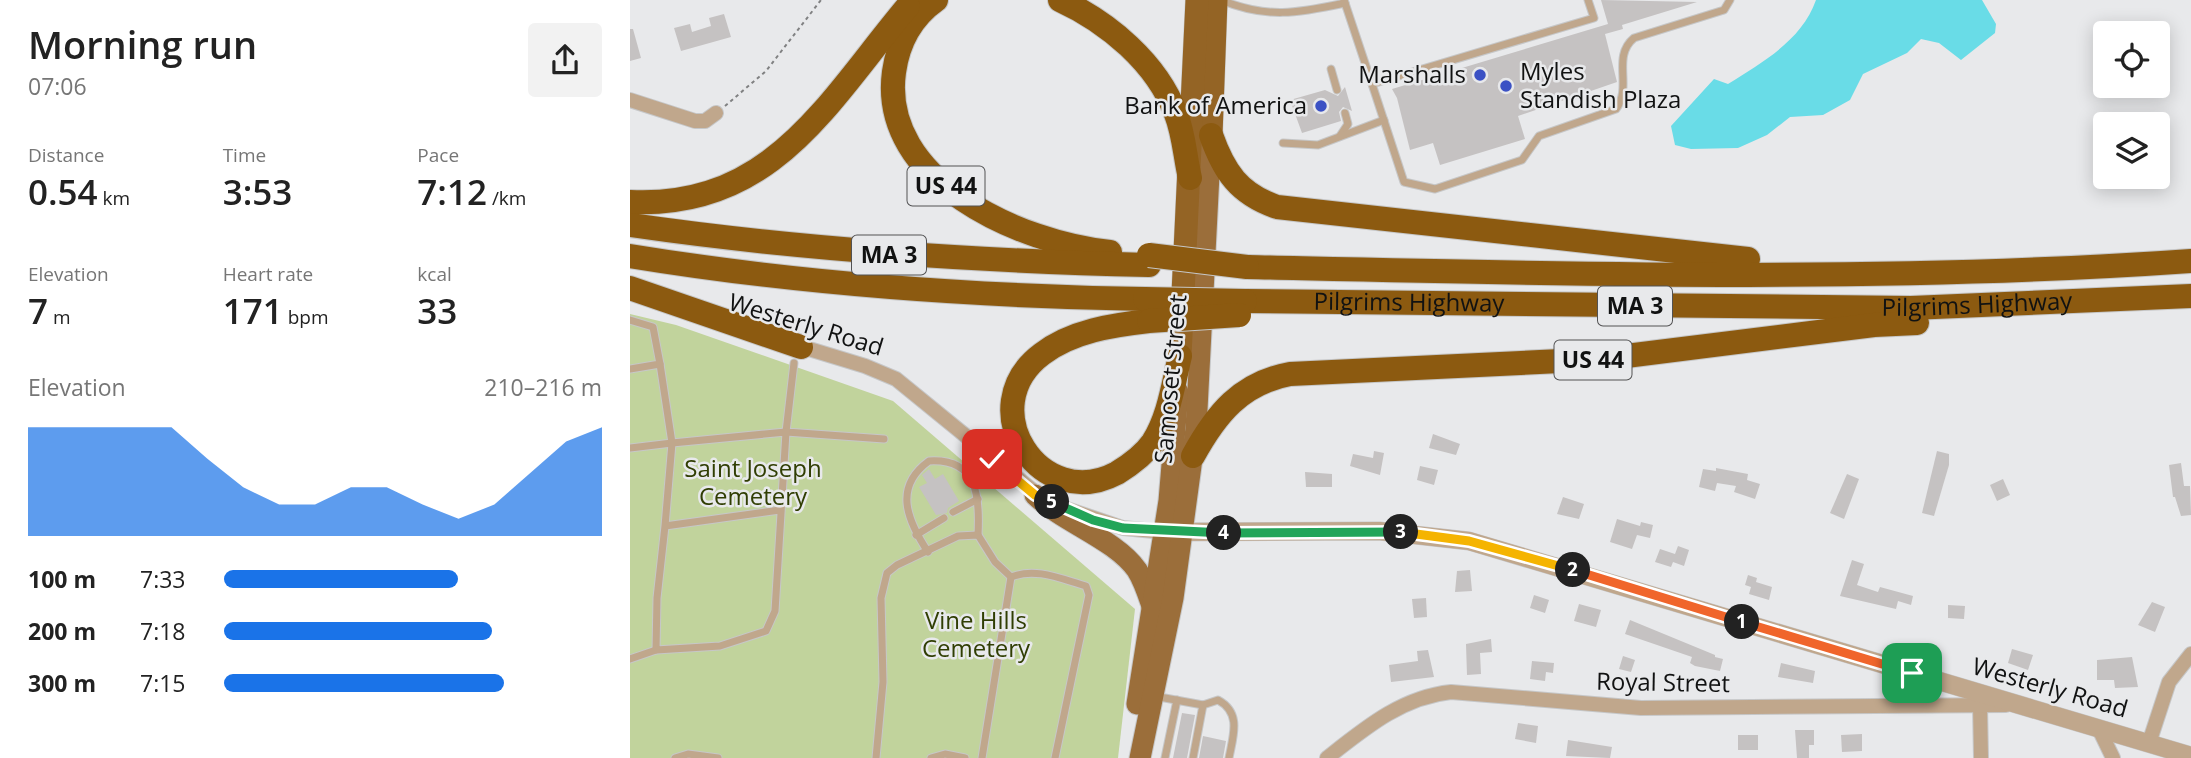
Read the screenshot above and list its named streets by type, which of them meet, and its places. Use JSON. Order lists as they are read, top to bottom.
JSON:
{
  "streets": {
    "highway": [
      "US 44",
      "MA 3",
      "Pilgrims Highway",
      "Samoset Street"
    ],
    "street": ["Westerly Road", "Royal Street"]
  },
  "crossings": [
    ["US 44", "MA 3"],
    ["US 44", "Pilgrims Highway"],
    ["US 44", "Samoset Street"],
    ["MA 3", "Pilgrims Highway"],
    ["Westerly Road", "Samoset Street"],
    ["Westerly Road", "Royal Street"]
  ],
  "parks": ["Saint Joseph Cemetery", "Vine Hills Cemetery"],
  "places": ["Marshalls", "Myles Standish Plaza", "Bank of America"],
  "page": {
    "heading": ["Morning run", "07:06"],
    "stats": [
      ["Distance", "0.54 km"],
      ["Time", "3:53"],
      ["Pace", "7:12 /km"],
      ["Elevation", "7 m"],
      ["Heart rate", "171 bpm"],
      ["kcal", "33"]
    ],
    "chart": ["Elevation", "210–216 m"],
    "pins": [
      "5",
      "3",
      "4",
      "2",
      "1"
    ],
    "list": [
      {
        "name": "100 m",
        "note": "7:33"
      },
      {
        "name": "200 m",
        "note": "7:18"
      },
      {
        "name": "300 m",
        "note": "7:15"
      }
    ]
  }
}
